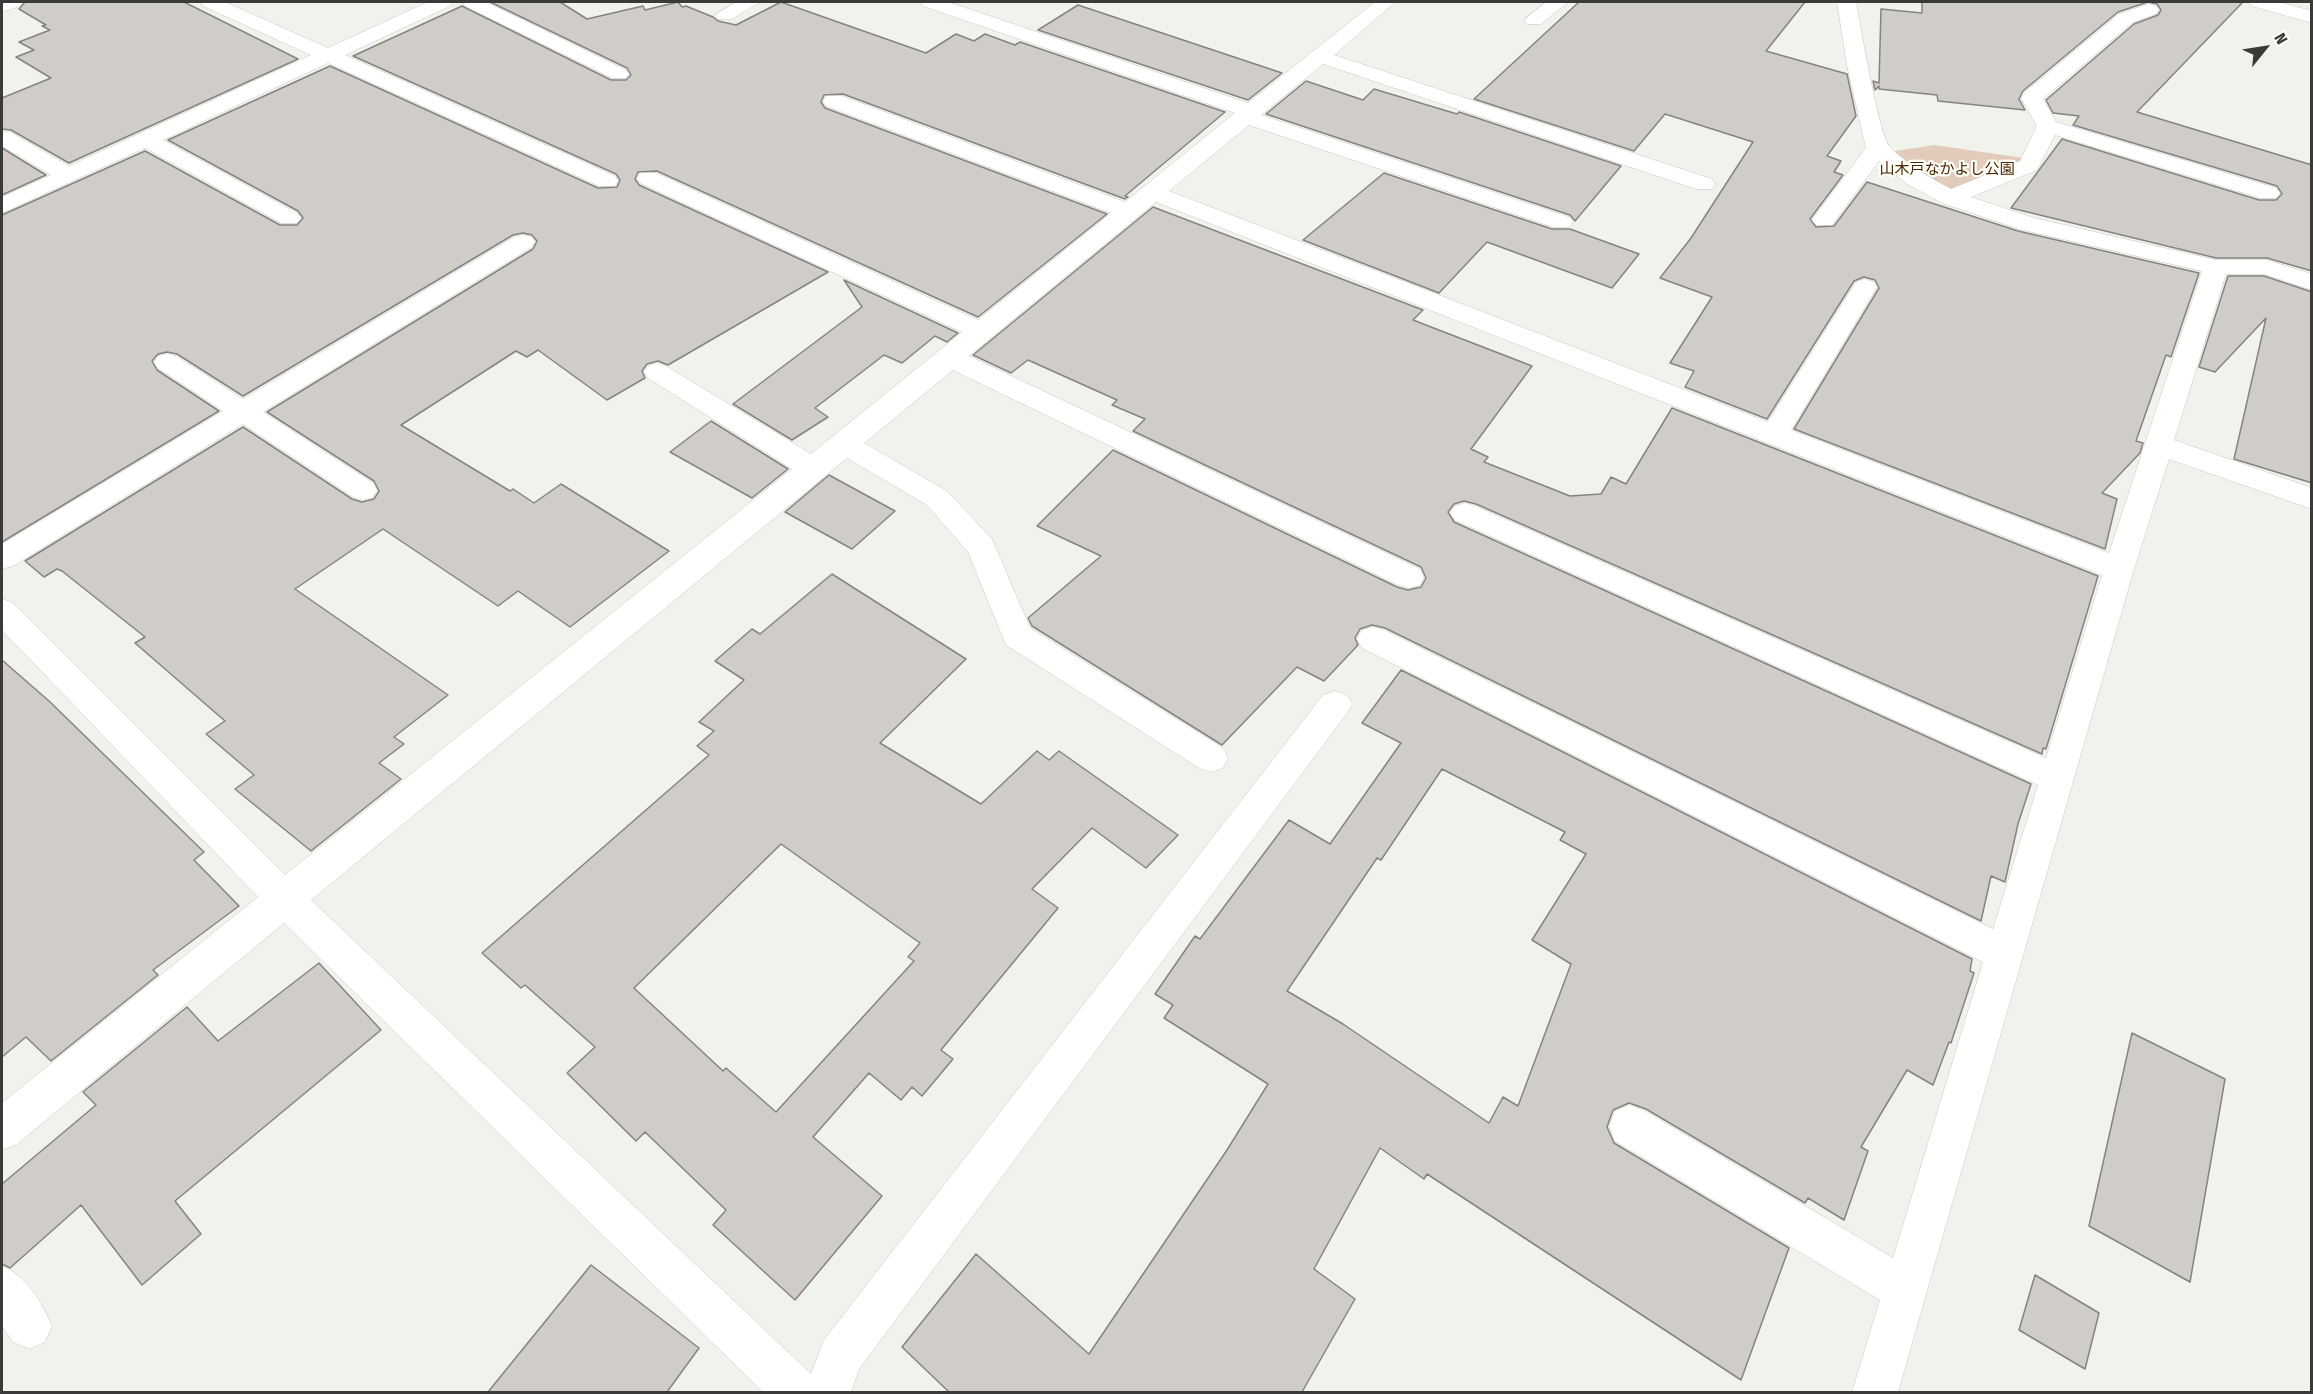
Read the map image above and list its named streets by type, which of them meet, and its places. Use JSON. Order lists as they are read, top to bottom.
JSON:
{
  "parks": ["山木戸なかよし公園"],
  "north": "top right"
}
